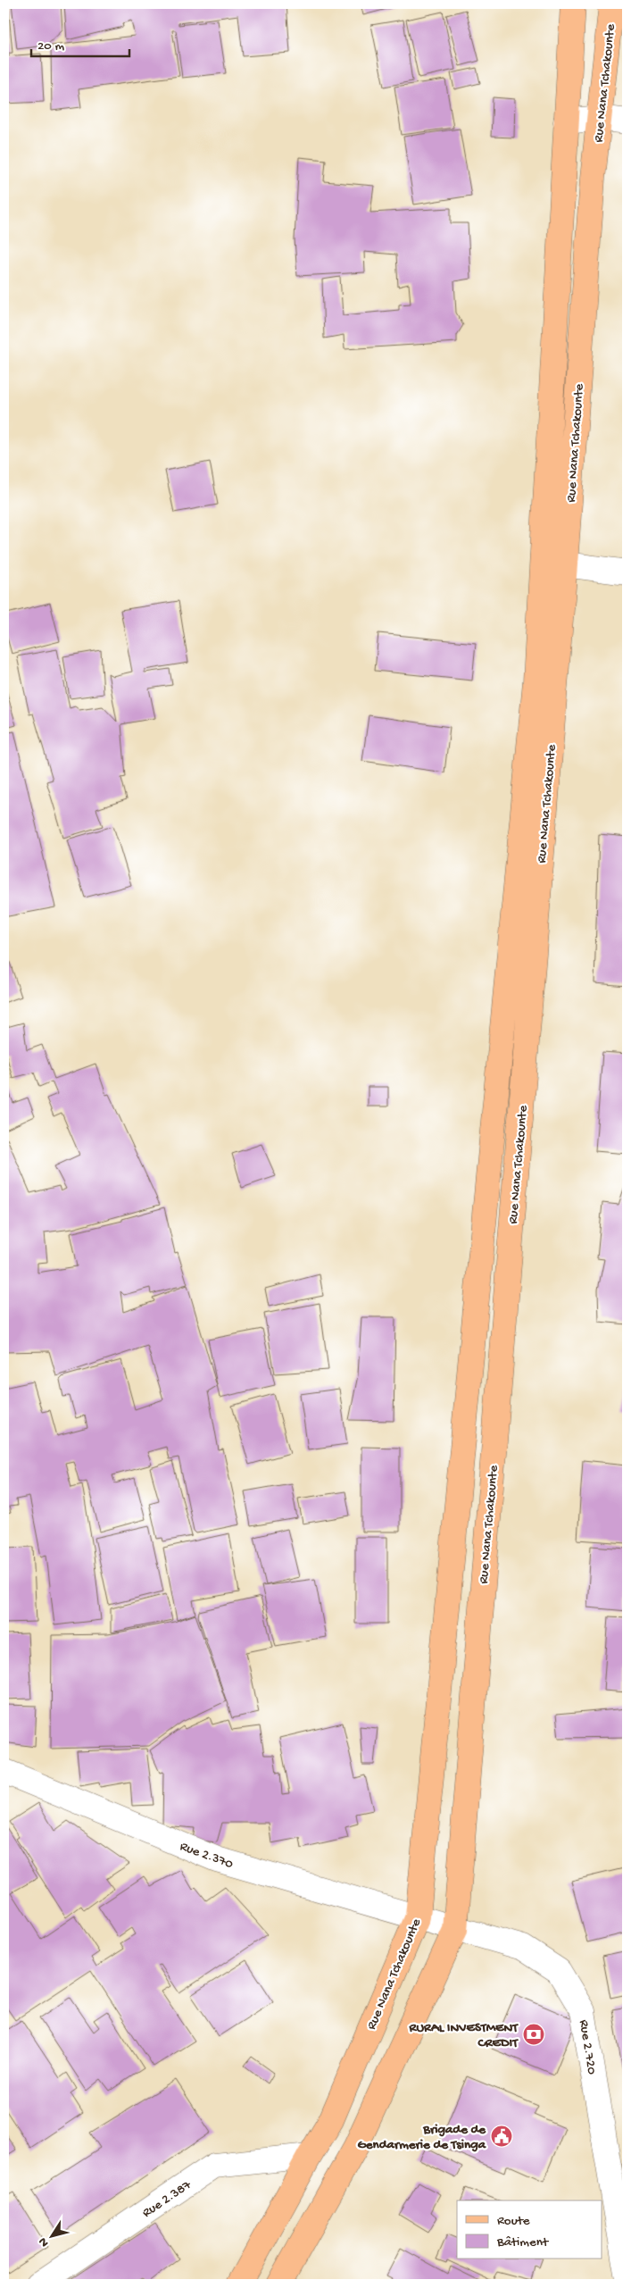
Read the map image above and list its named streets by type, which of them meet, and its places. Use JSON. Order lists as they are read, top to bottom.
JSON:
{
  "streets": {
    "main road": ["Rue Nana Tchakounte"],
    "street": ["Rue 2.370", "Rue 2.720", "Rue 2.387"]
  },
  "crossings": [
    ["Rue Nana Tchakounte", "Rue 2.370"],
    ["Rue Nana Tchakounte", "Rue 2.720"],
    ["Rue Nana Tchakounte", "Rue 2.387"],
    ["Rue 2.370", "Rue 2.720"]
  ],
  "places": {
    "bank": ["RURAL INVESTMENT CREDIT"],
    "public building": ["Brigade de Gendarmerie de Tsinga"]
  },
  "legend": ["Route", "Bâtiment"],
  "scale_bar": "20 m",
  "north": "bottom left"
}
